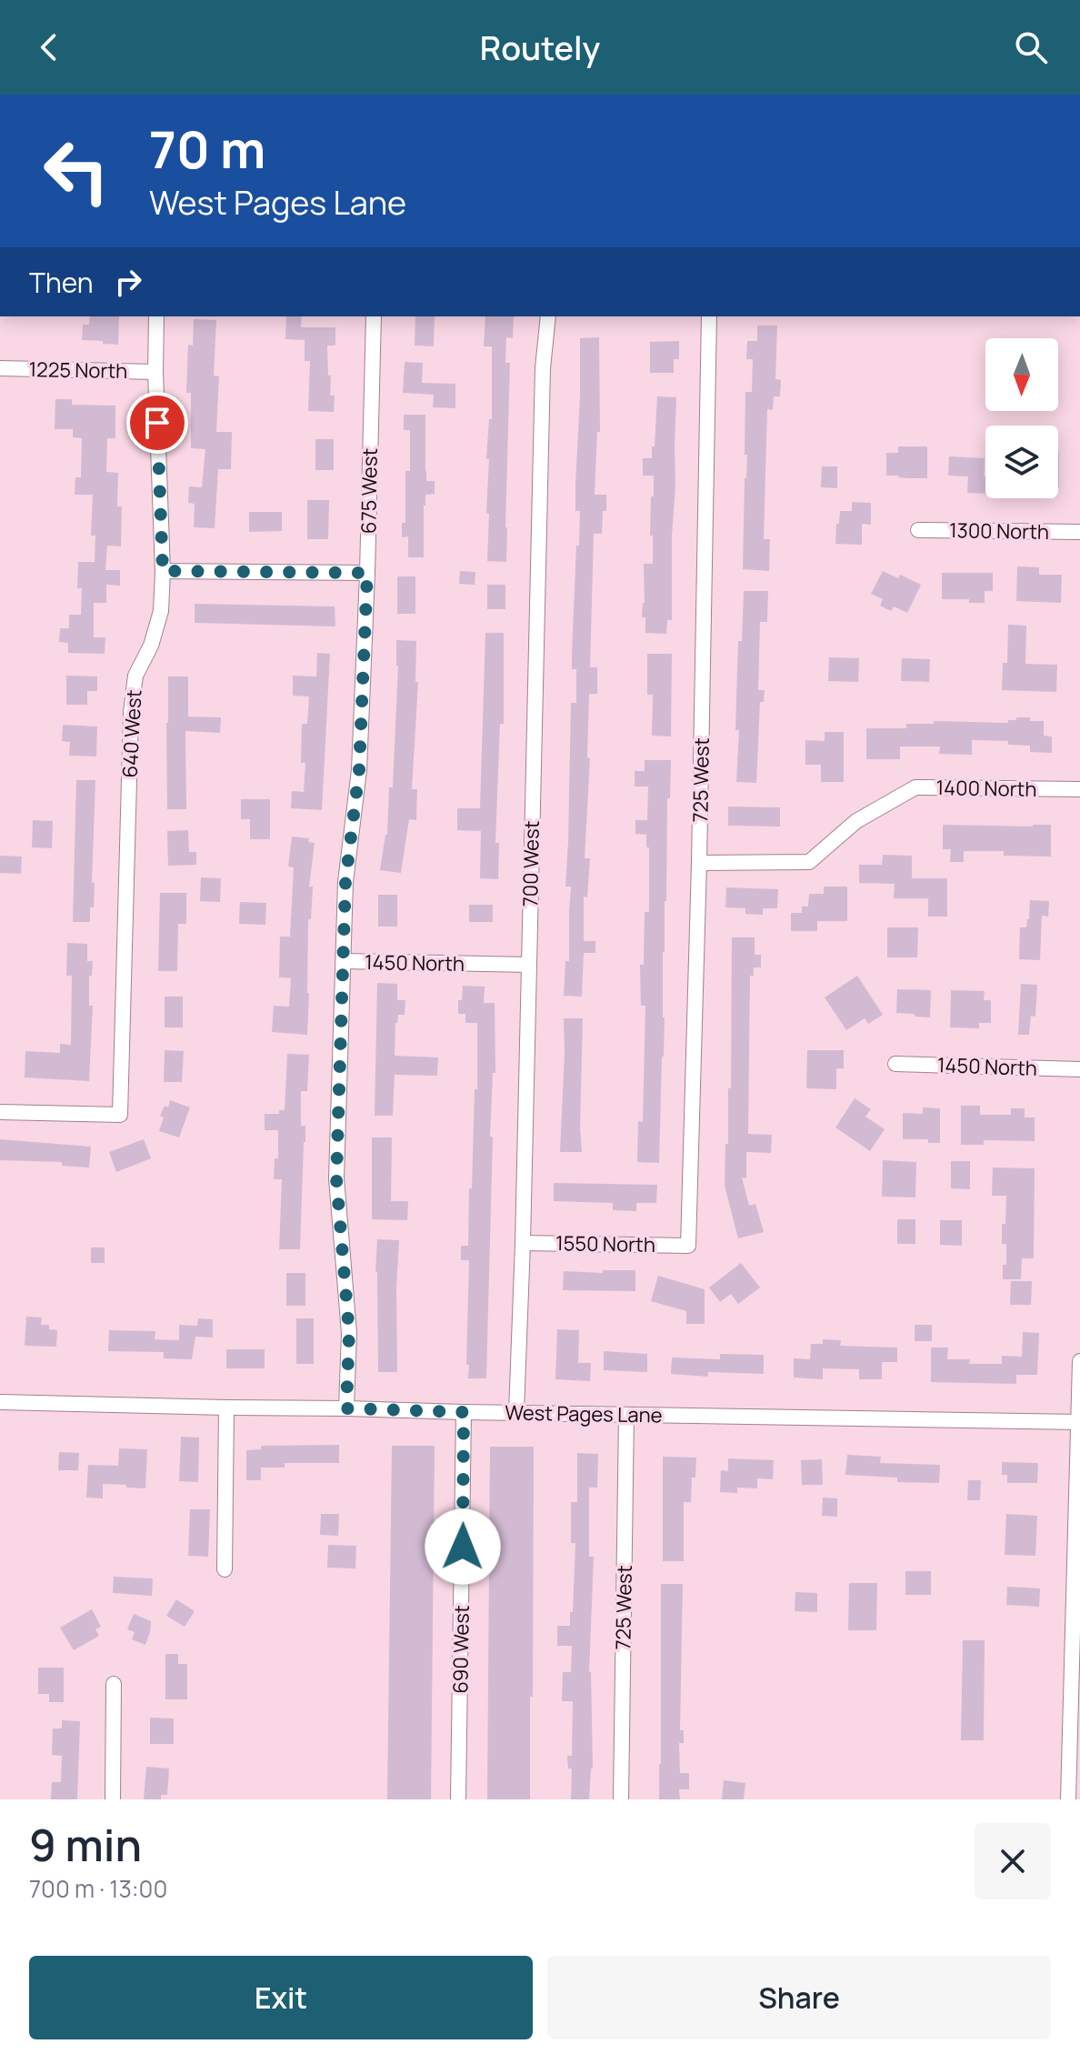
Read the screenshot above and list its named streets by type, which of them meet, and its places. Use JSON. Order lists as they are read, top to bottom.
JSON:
{
  "streets": {
    "street": [
      "1225 North",
      "675 West",
      "1300 North",
      "640 West",
      "725 West",
      "1400 North",
      "700 West",
      "1450 North",
      "1550 North",
      "West Pages Lane",
      "690 West"
    ]
  },
  "crossings": [
    ["1225 North", "640 West"],
    ["675 West", "1450 North"],
    ["675 West", "West Pages Lane"],
    ["725 West", "1400 North"],
    ["725 West", "1550 North"],
    ["725 West", "West Pages Lane"],
    ["700 West", "1450 North"],
    ["700 West", "1550 North"],
    ["700 West", "West Pages Lane"],
    ["West Pages Lane", "690 West"]
  ],
  "north": "bottom",
  "page": {
    "header": "Routely",
    "turn": ["70 m", "West Pages Lane"],
    "then": "Then",
    "heading": ["9 min", "700 m · 13:00"],
    "buttons": ["Exit", "Share"]
  }
}
